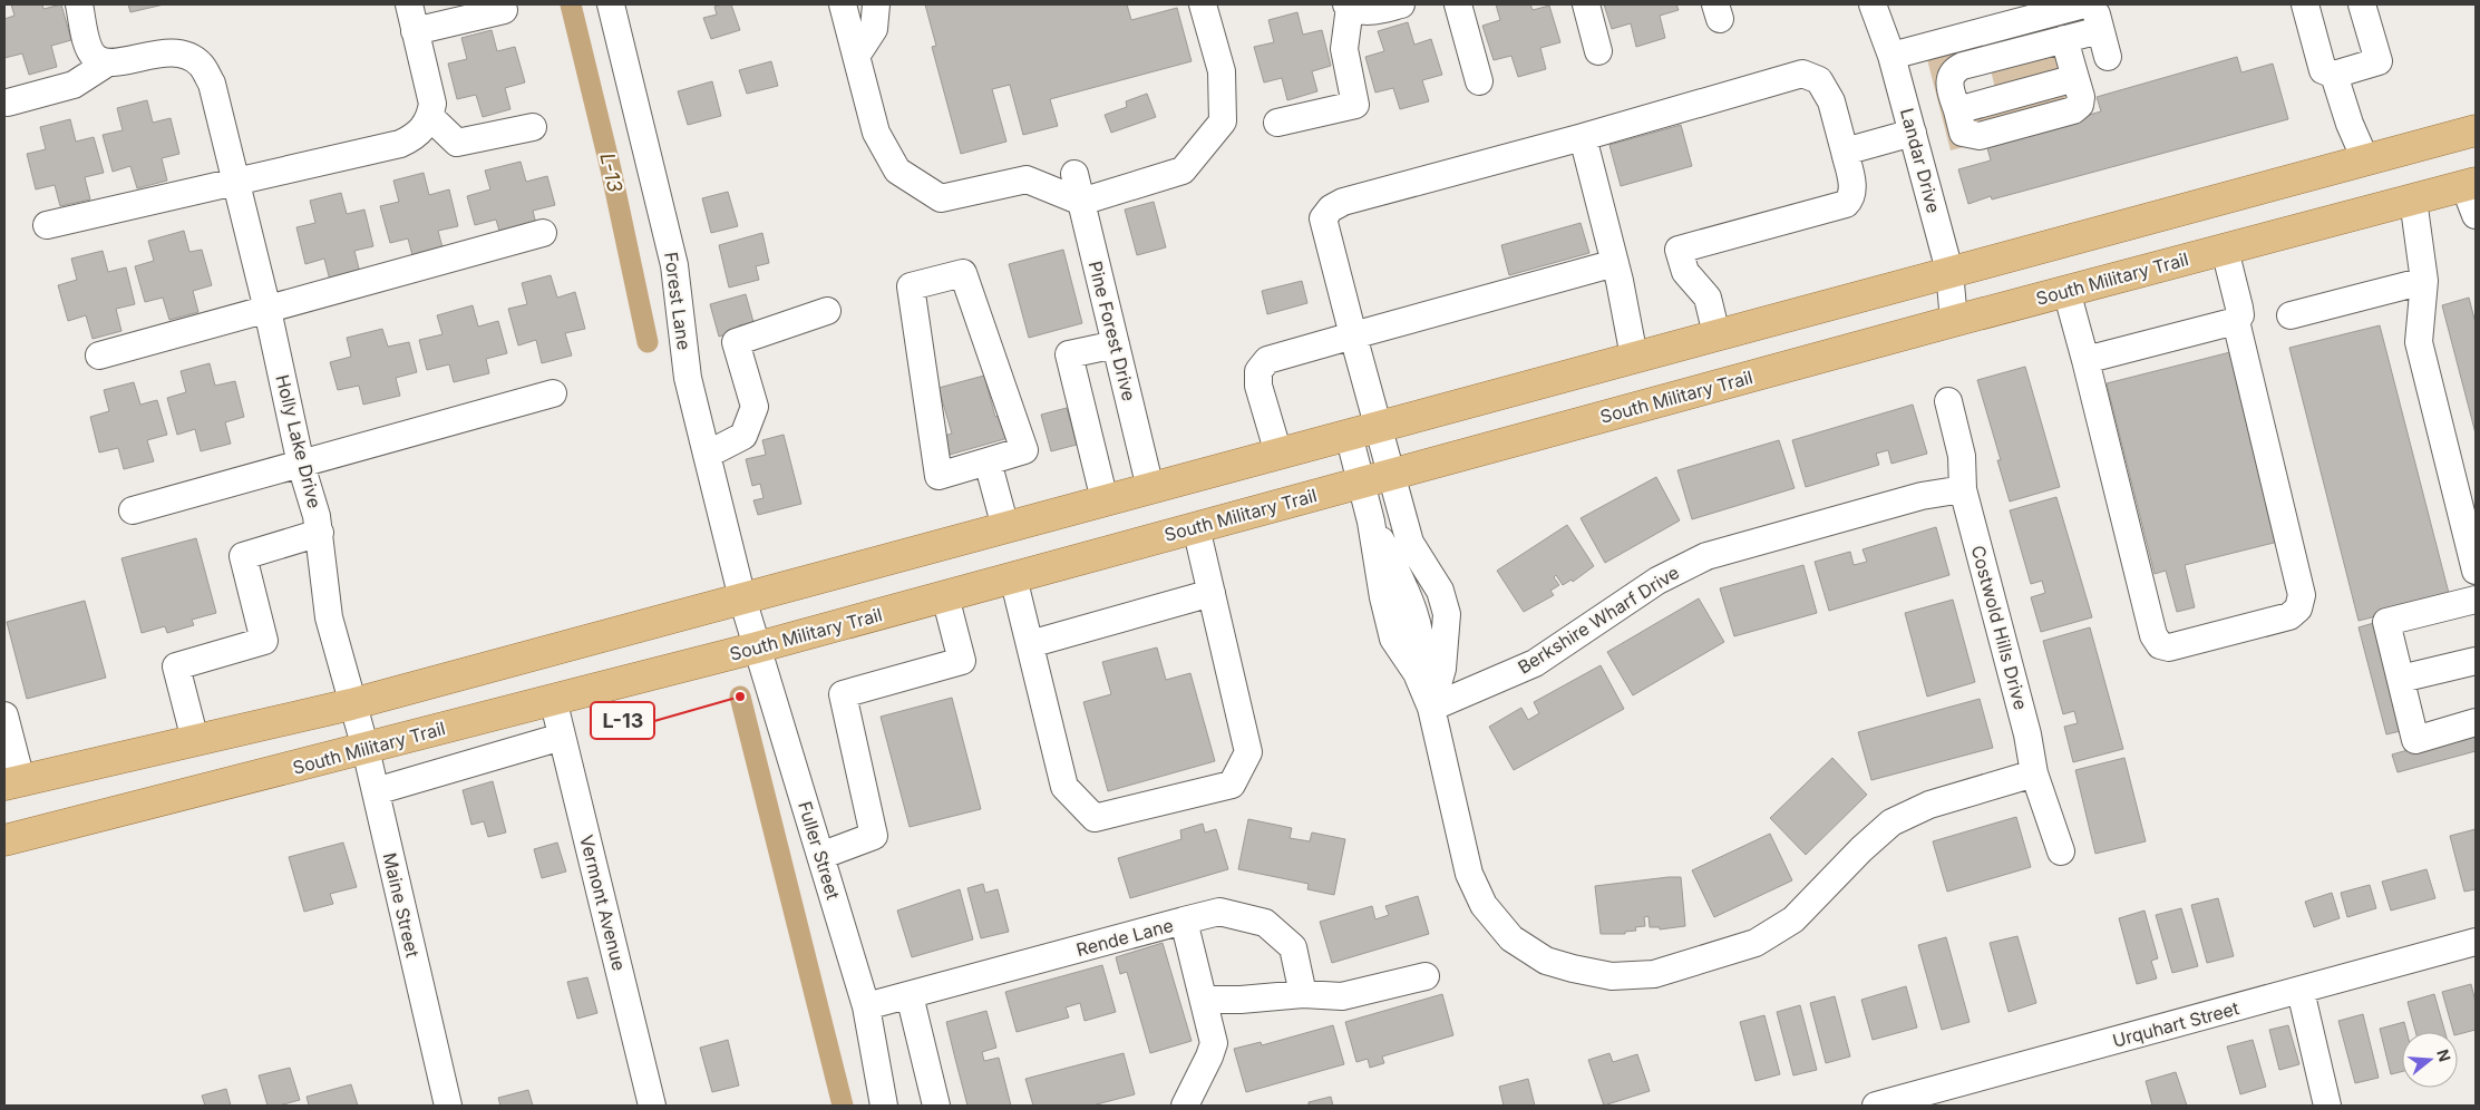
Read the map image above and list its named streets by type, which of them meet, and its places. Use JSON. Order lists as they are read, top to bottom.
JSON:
{
  "streets": {
    "main road": ["South Military Trail"],
    "street": [
      "Landar Drive",
      "Forest Lane",
      "Pine Forest Drive",
      "Holly Lake Drive",
      "Berkshire Wharf Drive",
      "Costwold Hills Drive",
      "Fuller Street",
      "Vermont Avenue",
      "Maine Street",
      "Rende Lane",
      "Urquhart Street"
    ]
  },
  "crossings": [
    ["Landar Drive", "South Military Trail"],
    ["South Military Trail", "Fuller Street"],
    ["South Military Trail", "Vermont Avenue"],
    ["South Military Trail", "Maine Street"],
    ["Forest Lane", "Fuller Street"],
    ["Holly Lake Drive", "Maine Street"],
    ["Berkshire Wharf Drive", "Costwold Hills Drive"],
    ["Fuller Street", "Rende Lane"]
  ],
  "water": ["L-13"],
  "places": ["L-13"],
  "north": "right"
}
